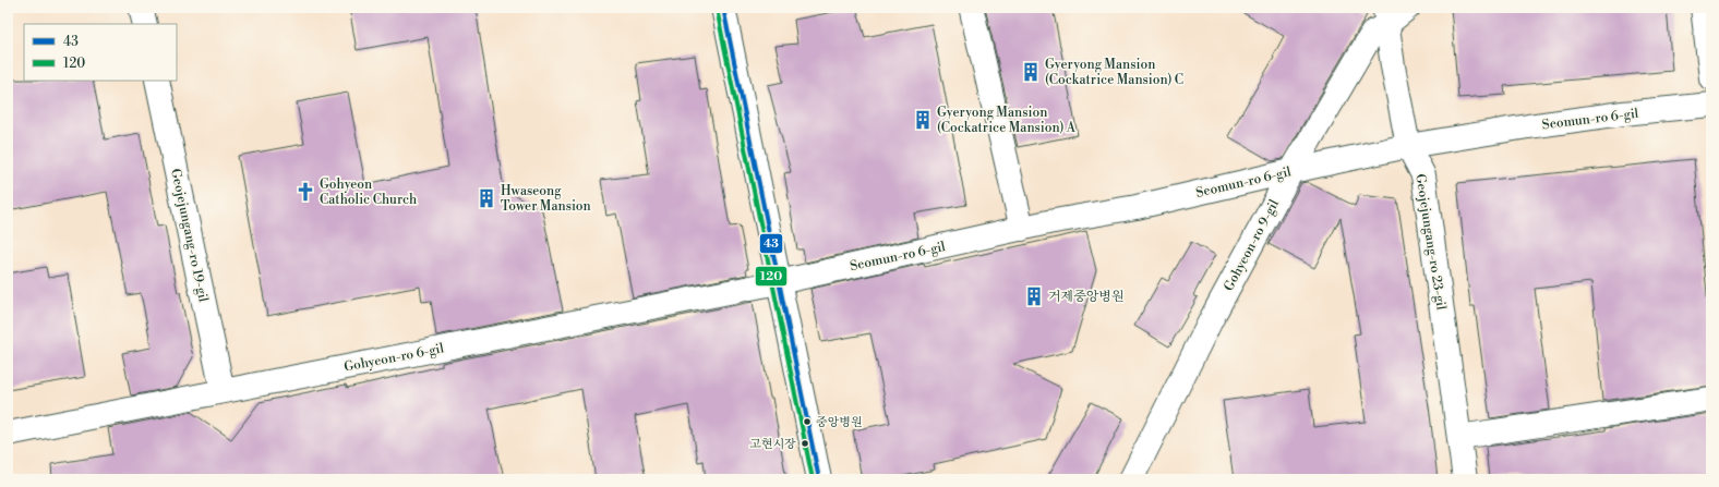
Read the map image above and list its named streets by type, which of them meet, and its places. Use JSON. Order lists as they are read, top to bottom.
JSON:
{
  "streets": {
    "street": [
      "Seomun-ro 6-gil",
      "Geojejungang-ro 19-gil",
      "Geojejungang-ro 23-gil",
      "Gohyeon-ro 9-gil",
      "Gohyeon-ro 6-gil"
    ]
  },
  "crossings": [
    ["Seomun-ro 6-gil", "Geojejungang-ro 23-gil"],
    ["Seomun-ro 6-gil", "Gohyeon-ro 9-gil"],
    ["Seomun-ro 6-gil", "Gohyeon-ro 6-gil"],
    ["Geojejungang-ro 19-gil", "Gohyeon-ro 6-gil"],
    ["Geojejungang-ro 23-gil", "Gohyeon-ro 9-gil"]
  ],
  "places": {
    "building": [
      "Gyeryong Mansion (Cockatrice Mansion) C",
      "Gyeryong Mansion (Cockatrice Mansion) A",
      "Hwaseong Tower Mansion",
      "거제중앙병원"
    ],
    "church": ["Gohyeon Catholic Church"],
    "other": ["중앙병원", "고현시장"]
  },
  "lines": ["transit line 43", "transit line 120"],
  "legend": ["43", "120"]
}
